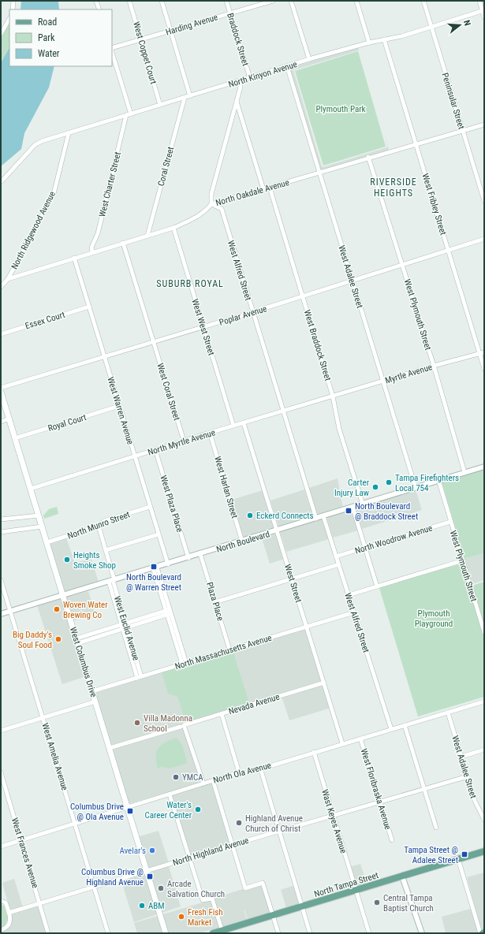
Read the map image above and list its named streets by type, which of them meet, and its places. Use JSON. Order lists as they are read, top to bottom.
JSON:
{
  "streets": {
    "main road": ["West Columbus Drive", "North Tampa Street"],
    "street": [
      "Harding Avenue",
      "Braddock Street",
      "West Coppet Court",
      "North Kinyon Avenue",
      "Peninsular Street",
      "Coral Street",
      "West Charter Street",
      "North Oakdale Avenue",
      "West Fribley Street",
      "North Ridgewood Avenue",
      "West Alfred Street",
      "West Adalee Street",
      "West Plymouth Street",
      "Poplar Avenue",
      "Essex Court",
      "West West Street",
      "West Braddock Street",
      "Myrtle Avenue",
      "West Coral Street",
      "West Warren Avenue",
      "Royal Court",
      "North Myrtle Avenue",
      "West Harlan Street",
      "West Plaza Place",
      "North Munro Street",
      "North Woodrow Avenue",
      "North Boulevard",
      "West Street",
      "Plaza Place",
      "West Euclid Avenue",
      "North Massachusetts Avenue",
      "Nevada Avenue",
      "West Amelia Avenue",
      "North Ola Avenue",
      "West Floribraska Avenue",
      "Wast Keyes Avenue",
      "North Highland Avenue",
      "West Frances Avenue"
    ]
  },
  "crossings": [
    ["Harding Avenue", "Braddock Street"],
    ["Harding Avenue", "West Coppet Court"],
    ["Braddock Street", "North Kinyon Avenue"],
    ["West Coppet Court", "North Kinyon Avenue"],
    ["North Kinyon Avenue", "Peninsular Street"],
    ["North Kinyon Avenue", "Coral Street"],
    ["North Kinyon Avenue", "West Charter Street"],
    ["North Kinyon Avenue", "West Fribley Street"],
    ["North Kinyon Avenue", "North Ridgewood Avenue"],
    ["North Kinyon Avenue", "West Adalee Street"],
    ["Peninsular Street", "North Oakdale Avenue"],
    ["Coral Street", "North Oakdale Avenue"],
    ["West Charter Street", "North Oakdale Avenue"],
    ["North Oakdale Avenue", "West Fribley Street"],
    ["North Oakdale Avenue", "North Ridgewood Avenue"],
    ["North Oakdale Avenue", "West Alfred Street"],
    ["North Oakdale Avenue", "West Adalee Street"],
    ["North Oakdale Avenue", "West Plymouth Street"],
    ["North Oakdale Avenue", "West West Street"],
    ["North Oakdale Avenue", "West Braddock Street"],
    ["North Oakdale Avenue", "West Warren Avenue"],
    ["West Fribley Street", "Poplar Avenue"],
    ["West Fribley Street", "Myrtle Avenue"],
    ["West Alfred Street", "Poplar Avenue"],
    ["West Alfred Street", "North Myrtle Avenue"],
    ["West Alfred Street", "North Woodrow Avenue"],
    ["West Alfred Street", "North Boulevard"],
    ["West Alfred Street", "North Massachusetts Avenue"],
    ["West Alfred Street", "North Ola Avenue"],
    ["West Adalee Street", "Poplar Avenue"],
    ["West Adalee Street", "Myrtle Avenue"],
    ["West Adalee Street", "North Boulevard"],
    ["West Adalee Street", "North Ola Avenue"],
    ["West Adalee Street", "North Highland Avenue"],
    ["West Plymouth Street", "Poplar Avenue"],
    ["West Plymouth Street", "Myrtle Avenue"],
    ["West Plymouth Street", "North Woodrow Avenue"],
    ["West Plymouth Street", "North Boulevard"],
    ["Poplar Avenue", "West West Street"],
    ["Poplar Avenue", "West Braddock Street"],
    ["Poplar Avenue", "West Coral Street"],
    ["Poplar Avenue", "West Warren Avenue"],
    ["Essex Court", "West Warren Avenue"],
    ["West West Street", "North Myrtle Avenue"],
    ["West Braddock Street", "Myrtle Avenue"],
    ["West Braddock Street", "North Myrtle Avenue"],
    ["West Braddock Street", "North Boulevard"],
    ["Myrtle Avenue", "North Myrtle Avenue"],
    ["West Coral Street", "North Myrtle Avenue"],
    ["West Warren Avenue", "Royal Court"],
    ["West Warren Avenue", "North Myrtle Avenue"],
    ["West Warren Avenue", "North Munro Street"],
    ["West Warren Avenue", "North Boulevard"],
    ["Royal Court", "West Columbus Drive"],
    ["North Myrtle Avenue", "West Harlan Street"],
    ["North Myrtle Avenue", "West Plaza Place"],
    ["North Myrtle Avenue", "West Street"],
    ["North Myrtle Avenue", "West Columbus Drive"],
    ["West Harlan Street", "North Boulevard"],
    ["West Plaza Place", "North Boulevard"],
    ["North Munro Street", "West Euclid Avenue"],
    ["North Munro Street", "West Columbus Drive"],
    ["North Boulevard", "West Street"],
    ["North Boulevard", "Plaza Place"],
    ["North Boulevard", "West Euclid Avenue"],
    ["North Boulevard", "West Columbus Drive"],
    ["North Boulevard", "West Amelia Avenue"],
    ["West Street", "North Massachusetts Avenue"],
    ["West Street", "Nevada Avenue"],
    ["West Street", "North Ola Avenue"],
    ["Plaza Place", "North Massachusetts Avenue"],
    ["West Euclid Avenue", "North Massachusetts Avenue"],
    ["North Massachusetts Avenue", "West Columbus Drive"],
    ["West Columbus Drive", "Nevada Avenue"],
    ["West Columbus Drive", "North Ola Avenue"],
    ["West Columbus Drive", "North Highland Avenue"],
    ["West Amelia Avenue", "North Ola Avenue"],
    ["West Amelia Avenue", "North Highland Avenue"],
    ["North Ola Avenue", "West Floribraska Avenue"],
    ["North Ola Avenue", "Wast Keyes Avenue"],
    ["North Ola Avenue", "West Frances Avenue"],
    ["West Floribraska Avenue", "North Highland Avenue"],
    ["Wast Keyes Avenue", "North Highland Avenue"],
    ["Wast Keyes Avenue", "North Tampa Street"],
    ["North Highland Avenue", "West Frances Avenue"]
  ],
  "districts": ["RIVERSIDE HEIGHTS", "SUBURB ROYAL"],
  "parks": ["Plymouth Park", "Plymouth Playground"],
  "places": {
    "other": [
      "Tampa Firefighters Local 754",
      "Carter Injury Law",
      "Eckerd Connects",
      "Heights Smoke Shop",
      "Woven Water Brewing Co",
      "Big Daddy's Soul Food",
      "Villa Madonna School",
      "YMCA",
      "Water's Career Center",
      "Highland Avenue Church of Christ",
      "Avelar's",
      "Arcade Salvation Church",
      "Central Tampa Baptist Church",
      "ABM",
      "Fresh Fish Market"
    ],
    "transit": [
      "North Boulevard @ Braddock Street",
      "North Boulevard @ Warren Street",
      "Columbus Drive @ Ola Avenue",
      "Tampa Street @ Adalee Street",
      "Columbus Drive @ Highland Avenue"
    ]
  },
  "legend": ["Road", "Park", "Water"],
  "north": "right"
}
